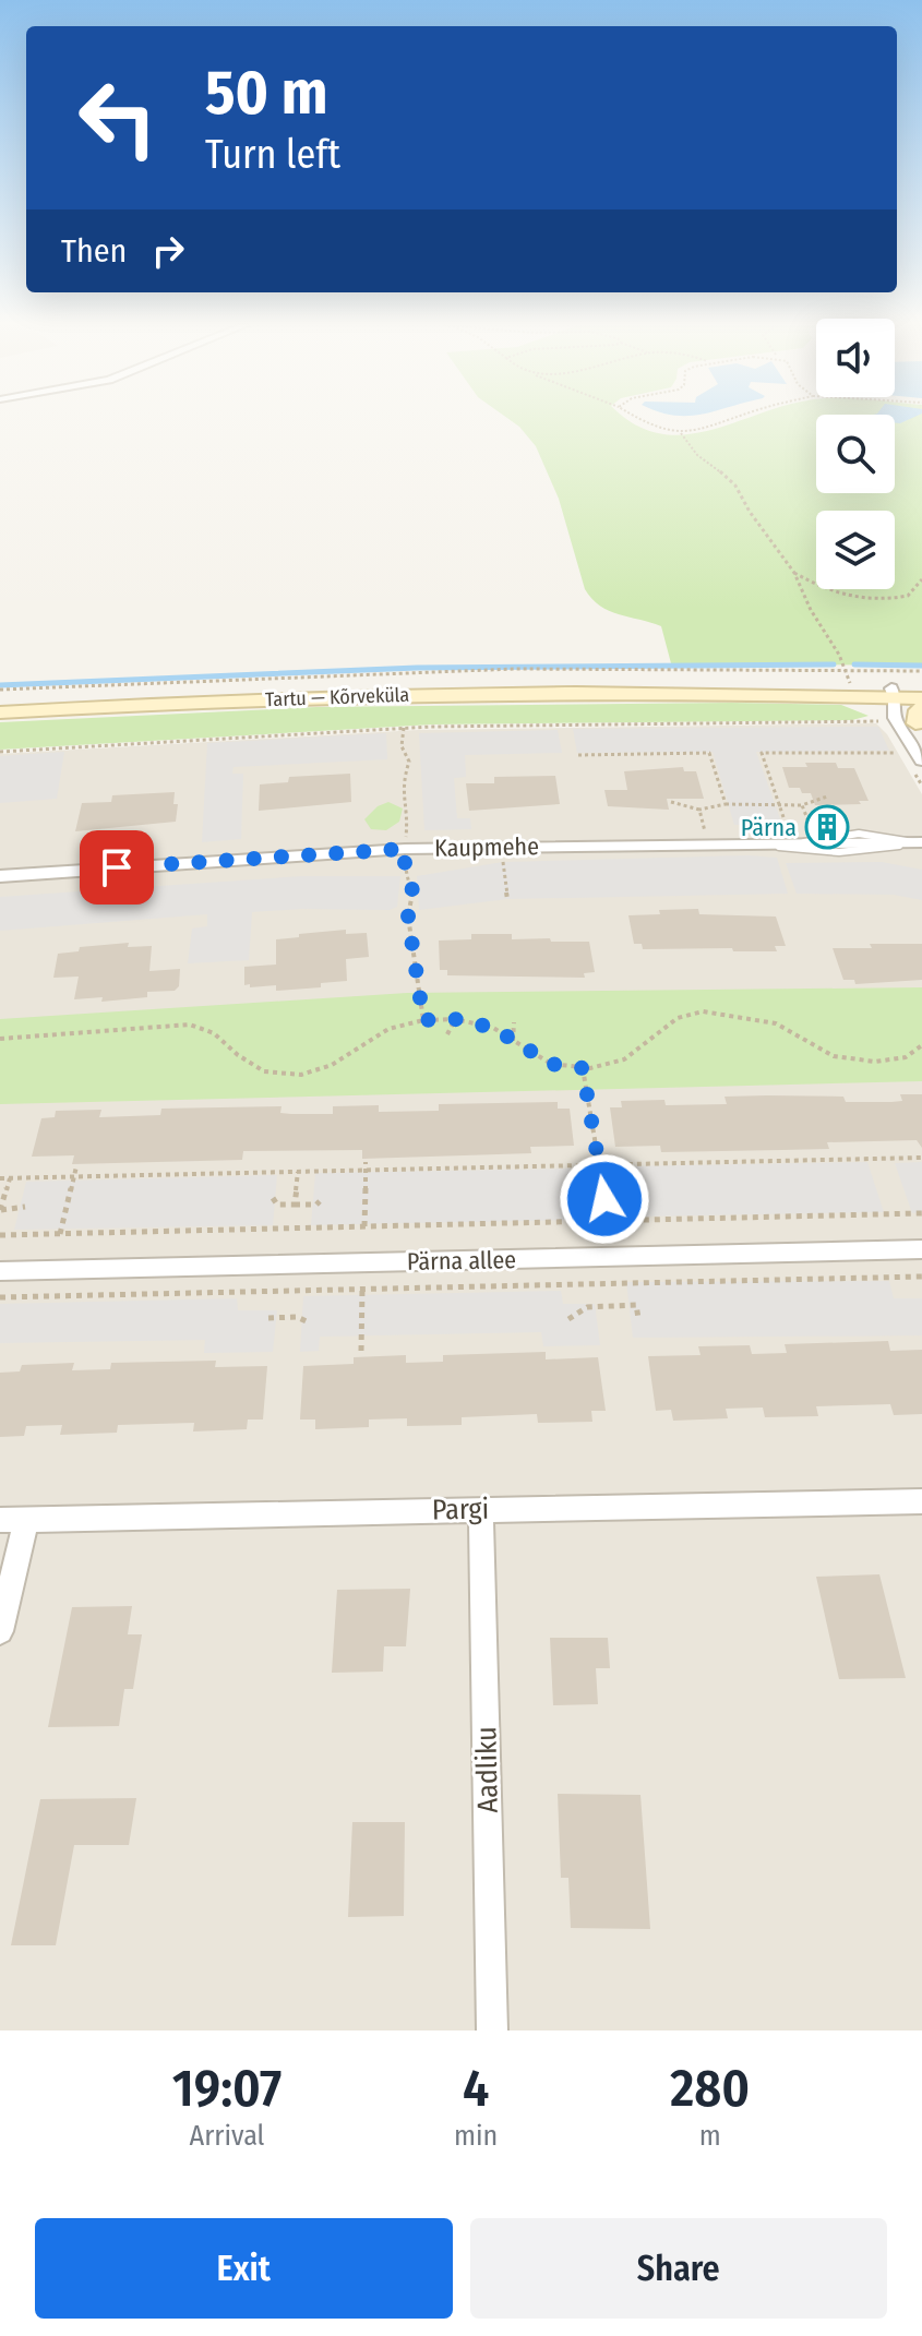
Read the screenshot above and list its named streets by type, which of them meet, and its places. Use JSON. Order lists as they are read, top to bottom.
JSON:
{
  "streets": {
    "main road": ["Tartu — Kõrveküla"],
    "street": [
      "Kaupmehe",
      "Pärna allee",
      "Pargi",
      "Aadliku"
    ]
  },
  "crossings": [
    ["Pargi", "Aadliku"]
  ],
  "places": {
    "building": ["Pärna"]
  },
  "page": {
    "turn": ["50 m", "Turn left"],
    "then": "Then",
    "eta": [
      "19:07",
      "Arrival",
      "4",
      "min",
      "280",
      "m"
    ],
    "buttons": ["Exit", "Share"]
  }
}
